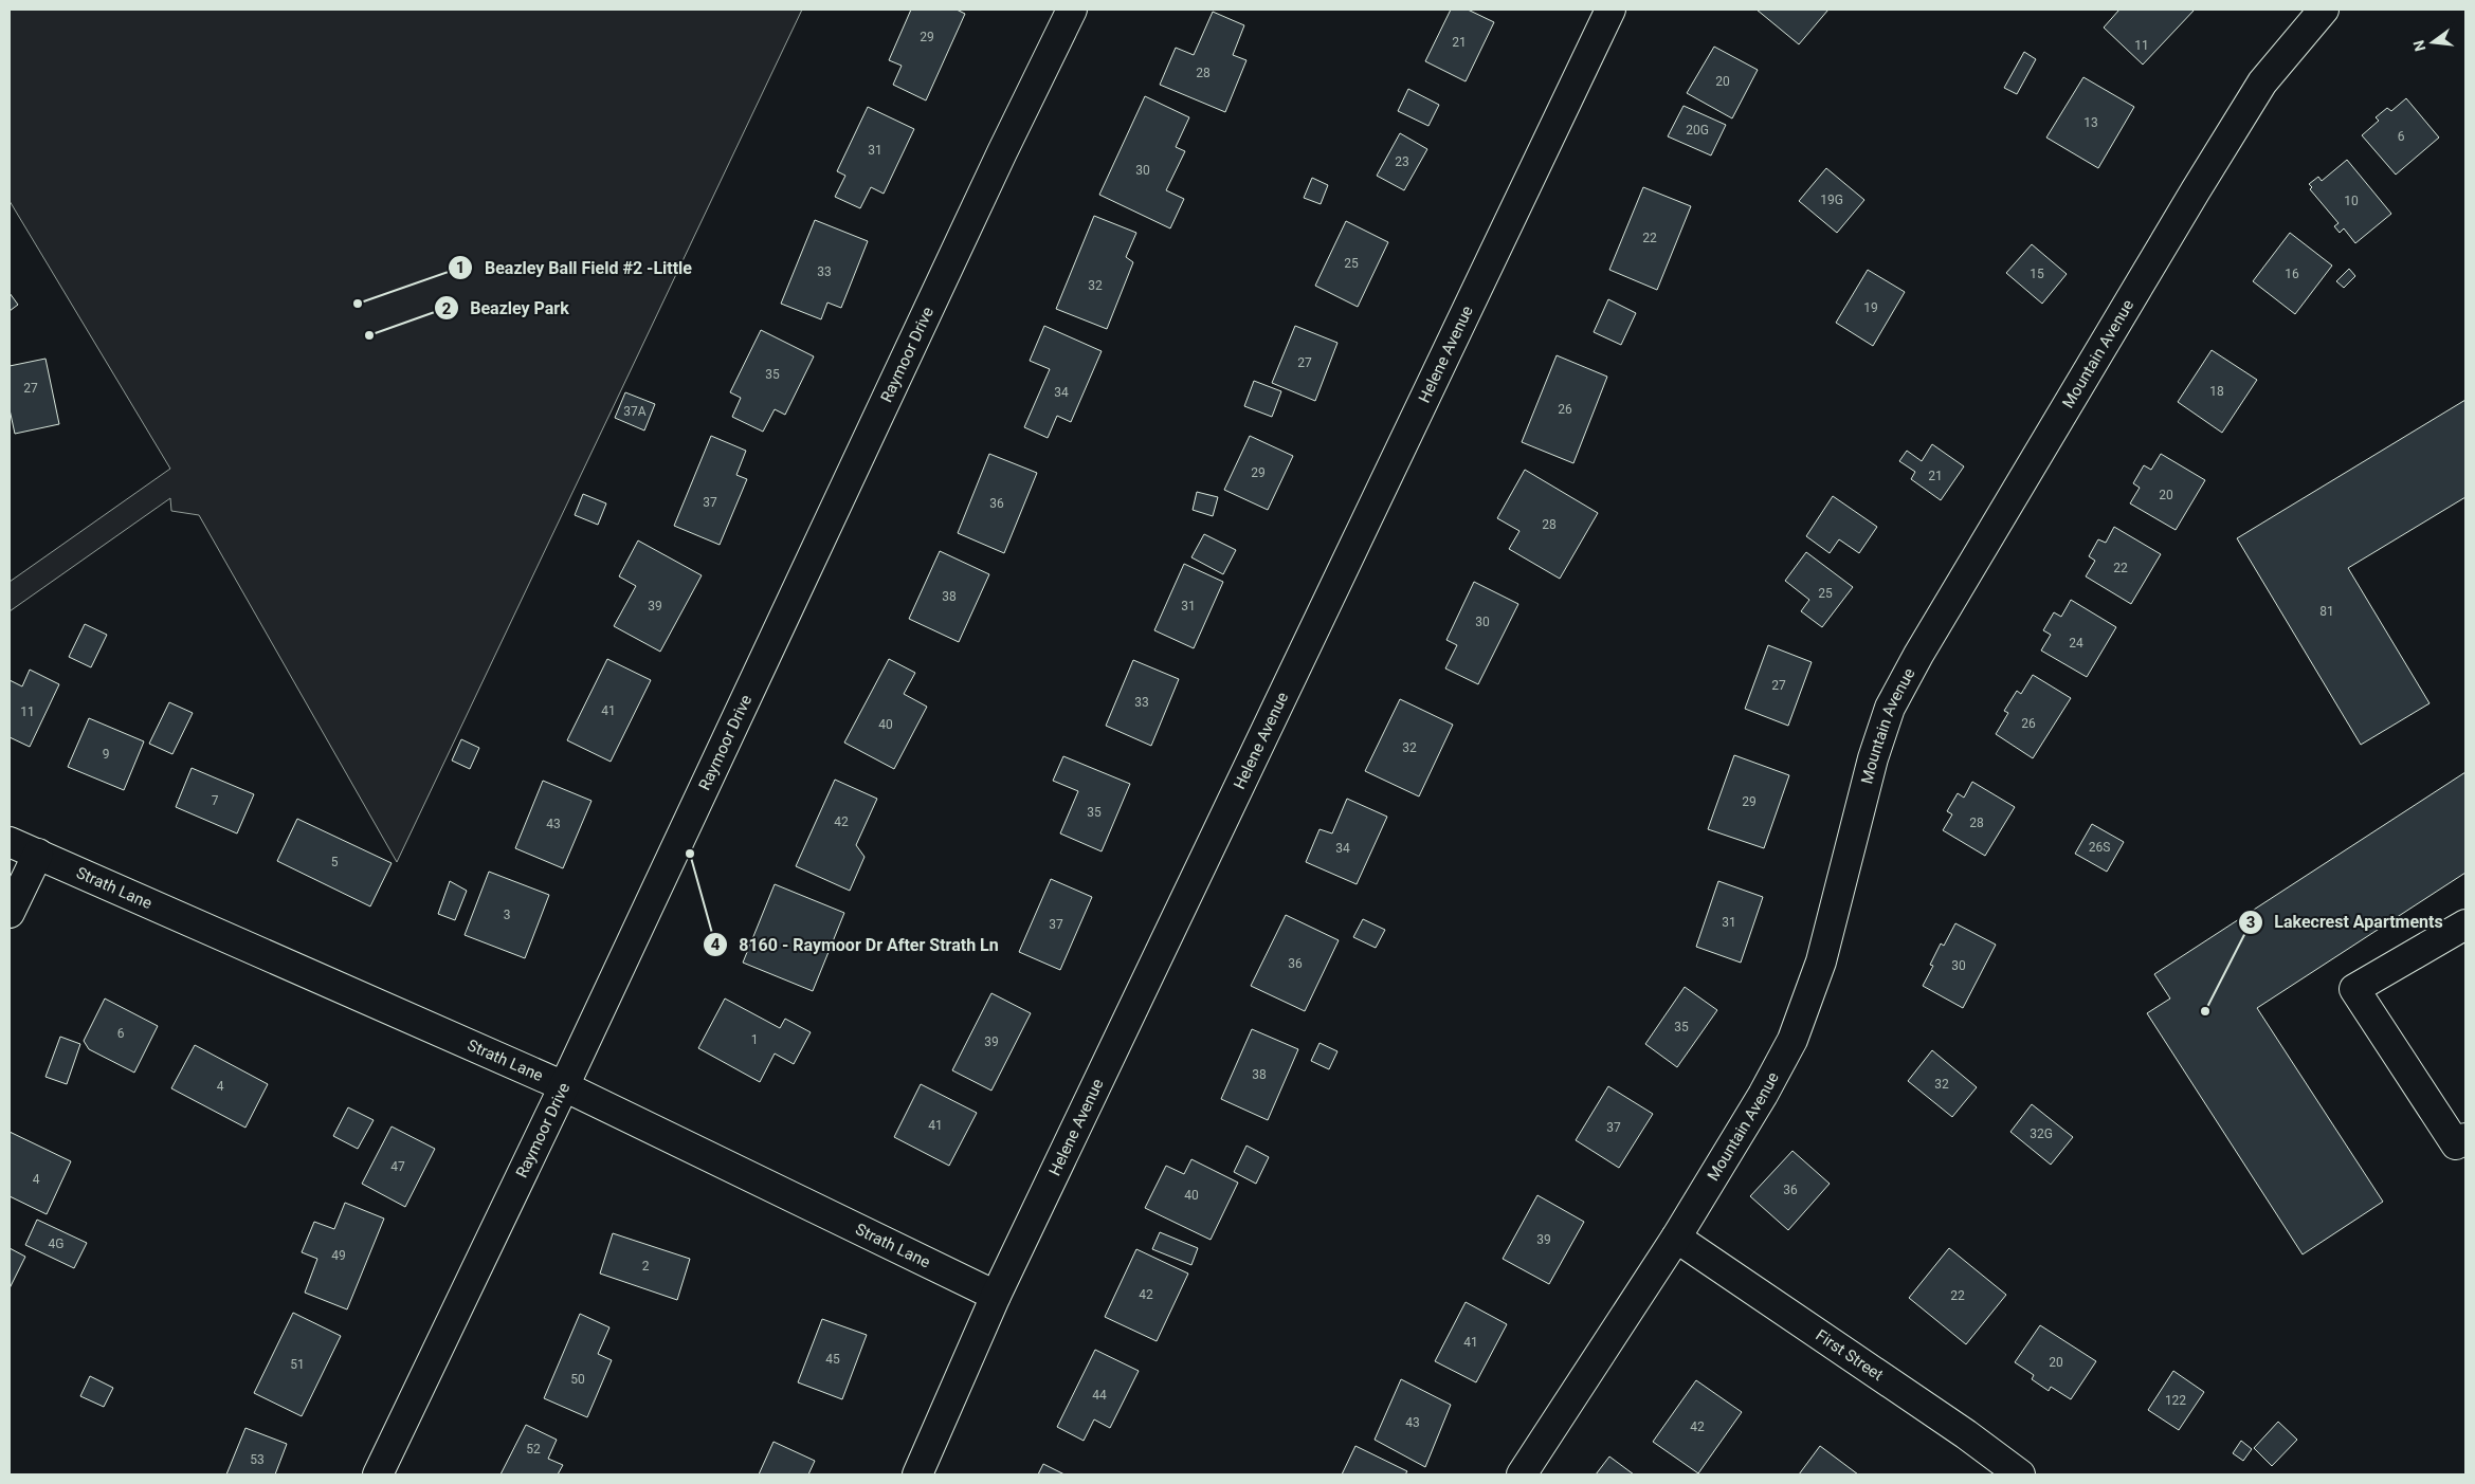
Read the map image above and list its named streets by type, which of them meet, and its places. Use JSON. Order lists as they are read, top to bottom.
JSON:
{
  "streets": {
    "street": [
      "Mountain Avenue",
      "Raymoor Drive",
      "Helene Avenue",
      "Strath Lane",
      "First Street"
    ]
  },
  "crossings": [
    ["Mountain Avenue", "First Street"],
    ["Raymoor Drive", "Strath Lane"],
    ["Helene Avenue", "Strath Lane"]
  ],
  "places": [
    "Beazley Ball Field #2 -Little",
    "Beazley Park",
    "8160 - Raymoor Dr After Strath Ln",
    "Lakecrest Apartments"
  ],
  "house_numbers": [
    "29",
    "21",
    "11",
    "28",
    "20",
    "13",
    "20G",
    "6",
    "31",
    "23",
    "30",
    "19G",
    "10",
    "22",
    "25",
    "33",
    "15",
    "16",
    "32",
    "19",
    "27",
    "35",
    "27",
    "18",
    "34",
    "26",
    "37A",
    "29",
    "21",
    "20",
    "37",
    "36",
    "28",
    "22",
    "25",
    "38",
    "39",
    "31",
    "81",
    "30",
    "24",
    "27",
    "33",
    "41",
    "11",
    "26",
    "40",
    "32",
    "9",
    "7",
    "29",
    "35",
    "42",
    "28",
    "43",
    "26S",
    "34",
    "5",
    "3",
    "31",
    "37",
    "36",
    "30",
    "35",
    "6",
    "1",
    "39",
    "38",
    "32",
    "4",
    "41",
    "37",
    "32G",
    "47",
    "4",
    "36",
    "40",
    "39",
    "4G",
    "49",
    "2",
    "42",
    "22",
    "41",
    "45",
    "20",
    "51",
    "50",
    "44",
    "122",
    "43",
    "42",
    "52",
    "53"
  ],
  "north": "left"
}
